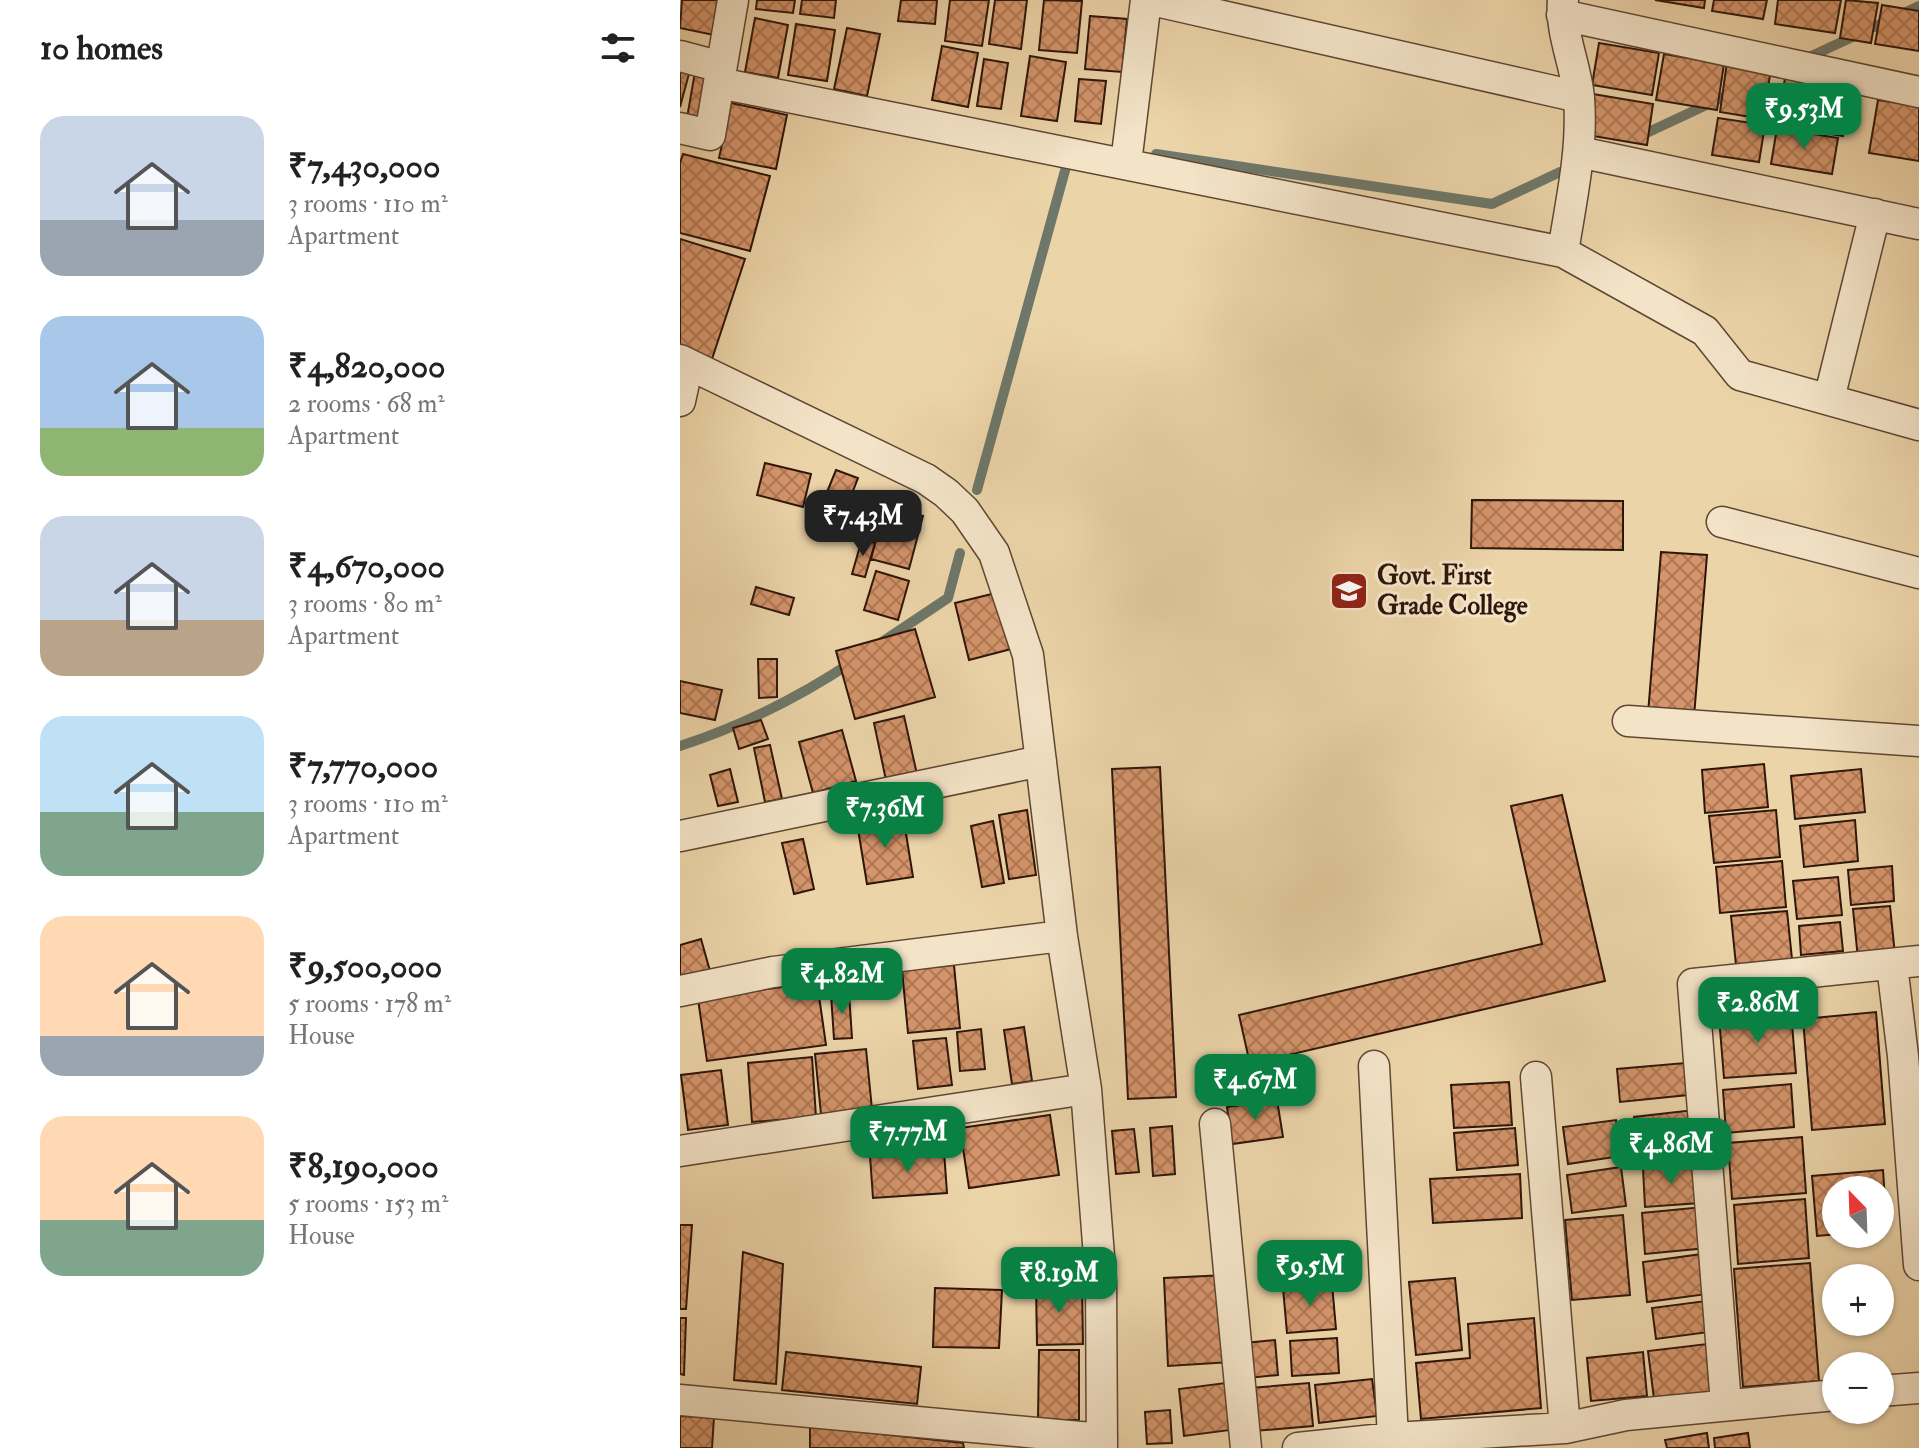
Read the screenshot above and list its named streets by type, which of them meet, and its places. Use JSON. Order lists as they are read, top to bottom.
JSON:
{
  "places": {
    "school or university": ["Govt. First Grade College"]
  },
  "north": "top left",
  "page": {
    "heading": "10 homes",
    "price": [
      "₹9.53M",
      "₹7.43M",
      "₹7.36M",
      "₹4.82M",
      "₹2.86M",
      "₹4.67M",
      "₹7.77M",
      "₹4.86M",
      "₹9.5M",
      "₹8.19M"
    ],
    "list": [
      {
        "name": "₹7,430,000",
        "note": "3 rooms · 110 m² · Apartment"
      },
      {
        "name": "₹4,820,000",
        "note": "2 rooms · 68 m² · Apartment"
      },
      {
        "name": "₹4,670,000",
        "note": "3 rooms · 80 m² · Apartment"
      },
      {
        "name": "₹7,770,000",
        "note": "3 rooms · 110 m² · Apartment"
      },
      {
        "name": "₹9,500,000",
        "note": "5 rooms · 178 m² · House"
      },
      {
        "name": "₹8,190,000",
        "note": "5 rooms · 153 m² · House"
      }
    ],
    "map_buttons": ["+", "−"]
  }
}
